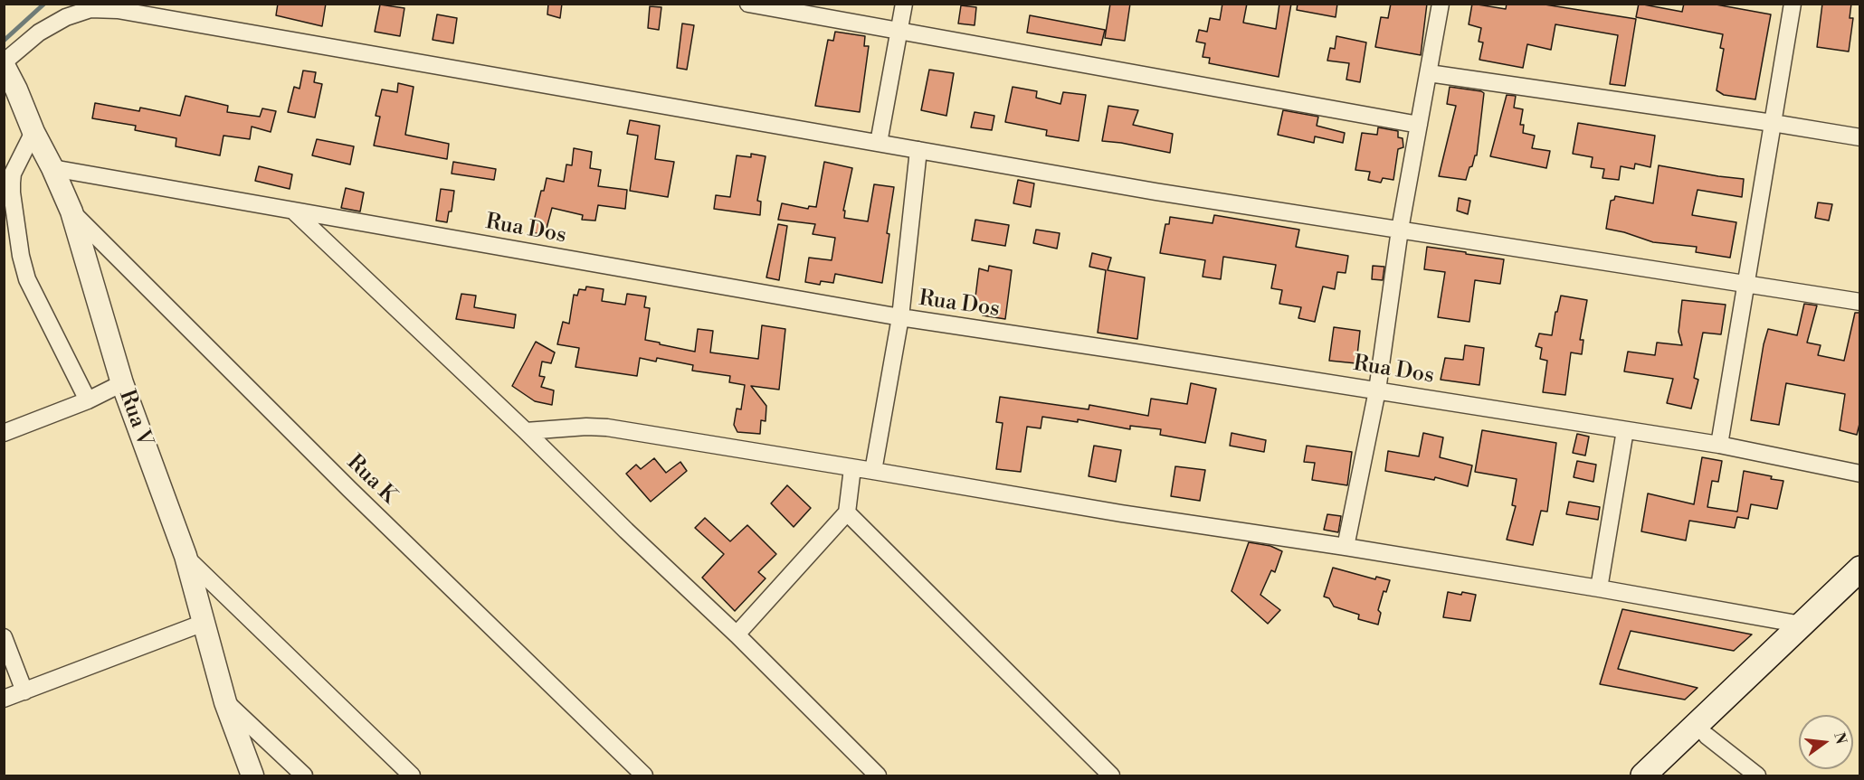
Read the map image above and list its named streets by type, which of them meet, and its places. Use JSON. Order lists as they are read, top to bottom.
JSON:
{
  "streets": {
    "street": ["Rua Dos", "Rua V", "Rua K"]
  },
  "crossings": [
    ["Rua Dos", "Rua V"],
    ["Rua V", "Rua K"]
  ],
  "north": "right"
}
